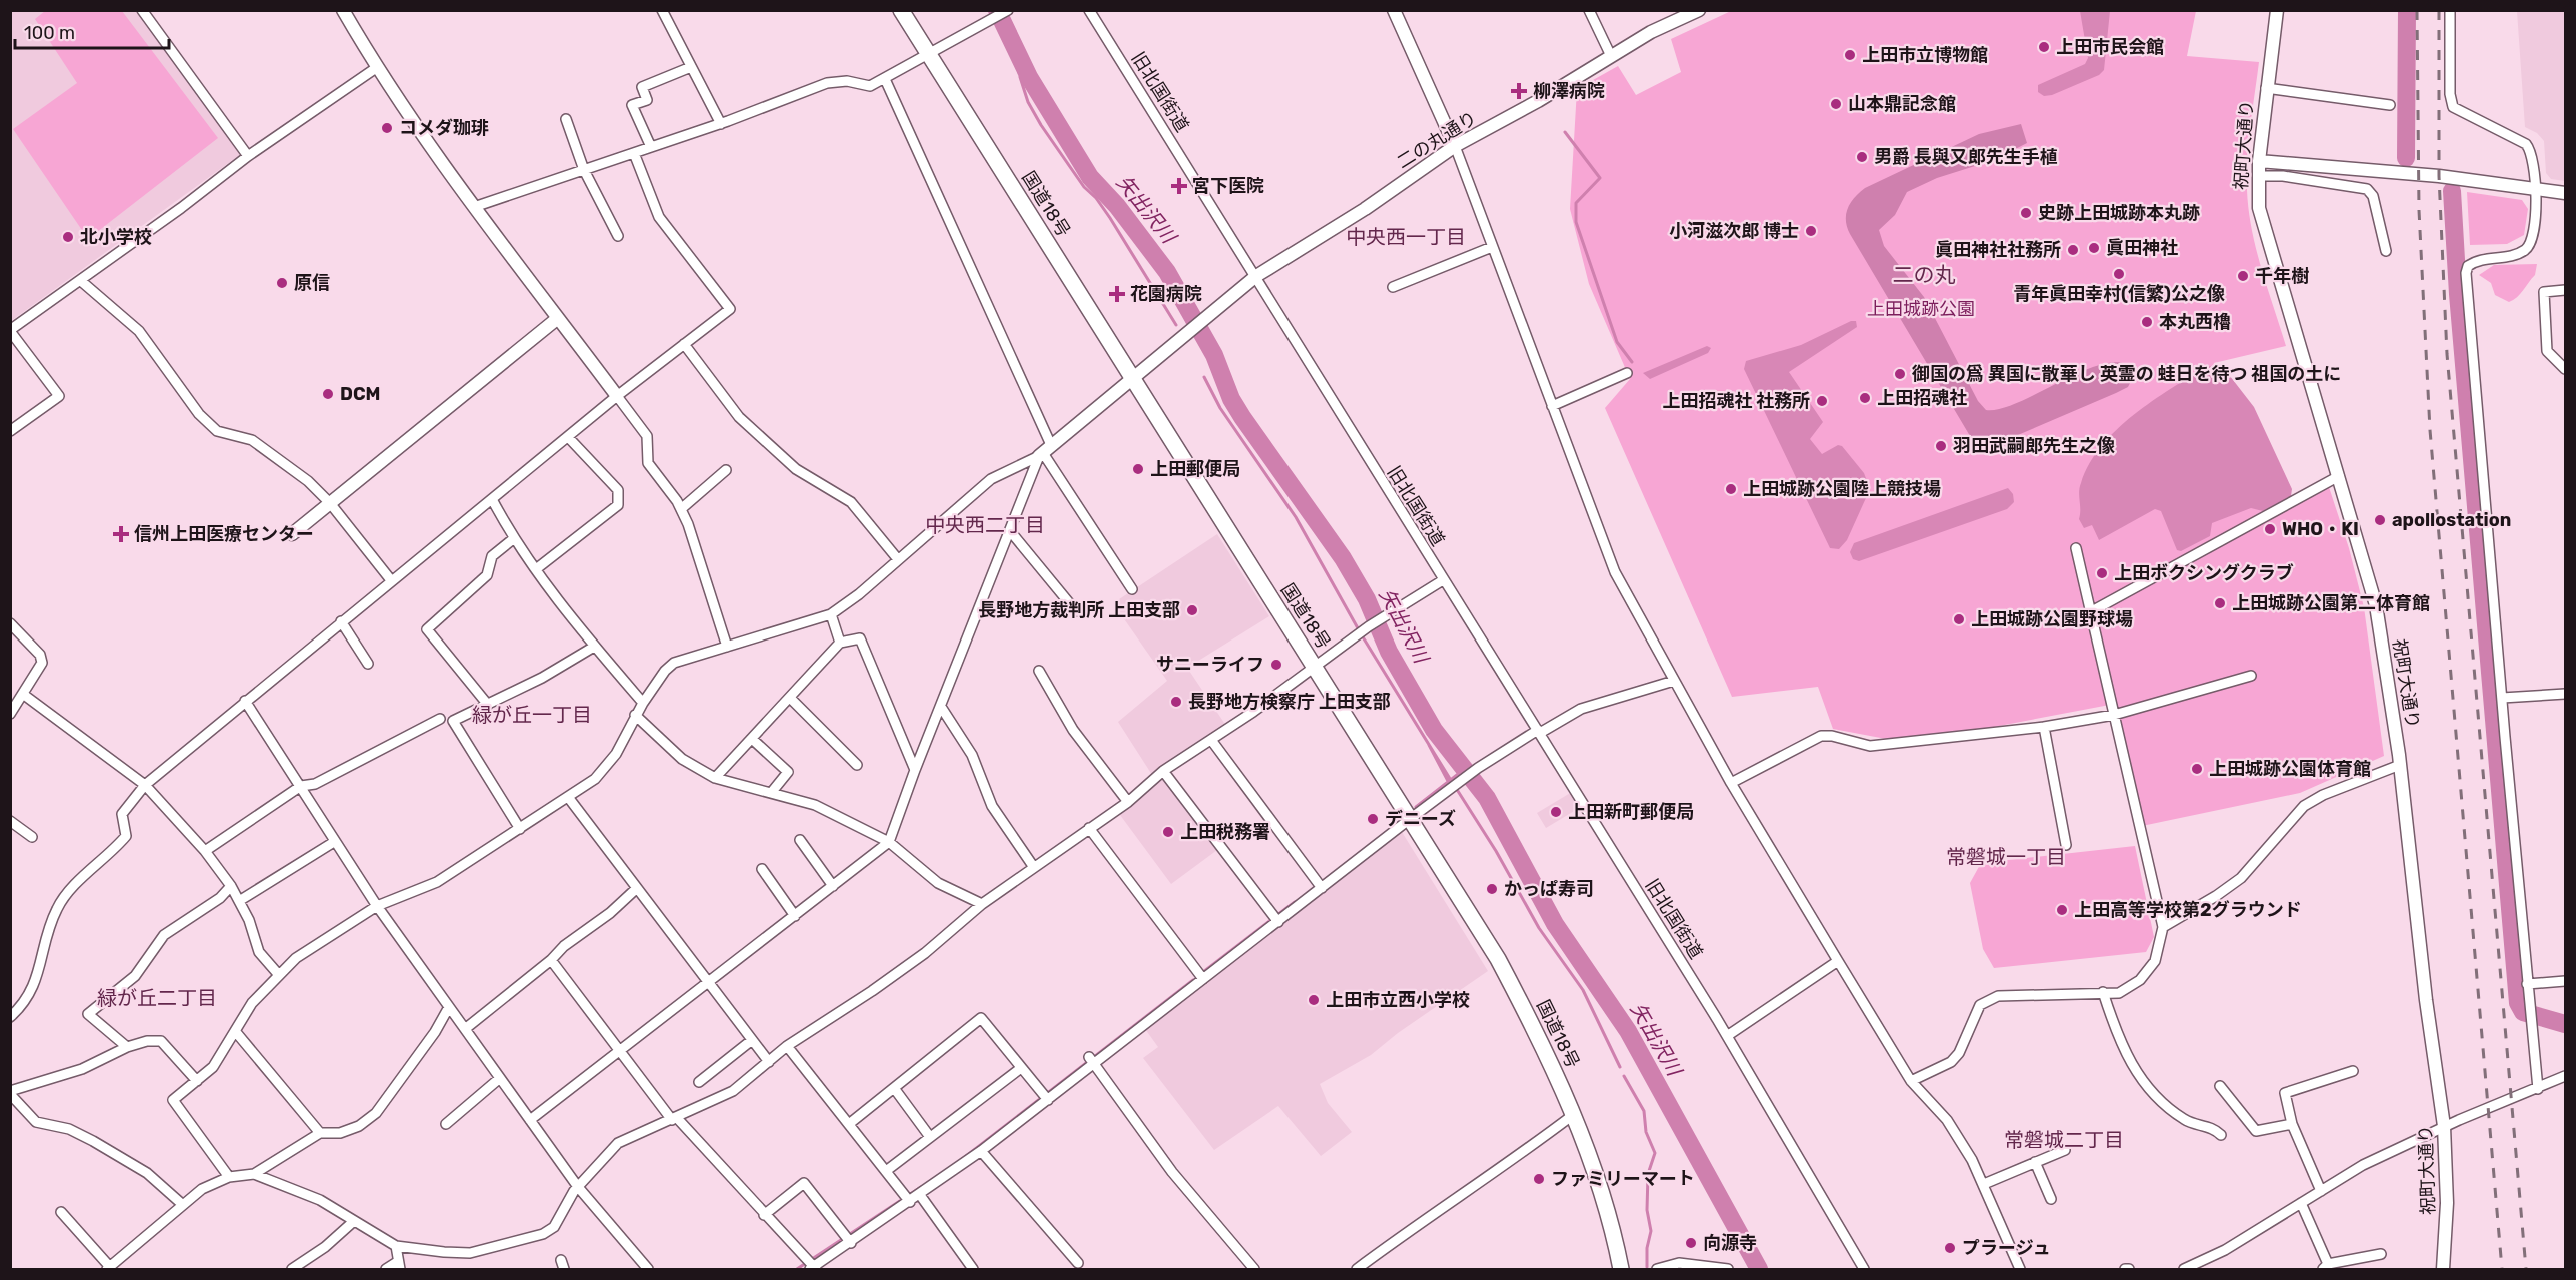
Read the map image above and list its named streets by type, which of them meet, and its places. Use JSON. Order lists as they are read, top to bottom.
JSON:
{
  "streets": {
    "highway": ["国道18号"],
    "street": ["旧北国街道", "二の丸通り", "祝町大通り"]
  },
  "crossings": [
    ["旧北国街道", "二の丸通り"],
    ["二の丸通り", "国道18号"]
  ],
  "districts": [
    "中央西一丁目",
    "二の丸",
    "中央西二丁目",
    "緑が丘一丁目",
    "常磐城一丁目",
    "緑が丘二丁目",
    "常磐城二丁目"
  ],
  "water": ["矢出沢川"],
  "parks": ["上田城跡公園"],
  "places": {
    "other": [
      "上田市民会館",
      "上田市立博物館",
      "山本鼎記念館",
      "コメダ珈琲",
      "男爵 長與又郎先生手植",
      "史跡上田城跡本丸跡",
      "小河滋次郎 博士",
      "北小学校",
      "眞田神社",
      "眞田神社社務所",
      "青年眞田幸村(信繁)公之像",
      "千年樹",
      "原信",
      "本丸西櫓",
      "御国の爲 異国に散華し 英霊の 蛙日を待つ 祖国の土に",
      "DCM",
      "上田招魂社",
      "上田招魂社 社務所",
      "羽田武嗣郎先生之像",
      "上田郵便局",
      "上田城跡公園陸上競技場",
      "apollostation",
      "WHO・KI",
      "上田ボクシングクラブ",
      "上田城跡公園第二体育館",
      "長野地方裁判所 上田支部",
      "上田城跡公園野球場",
      "サニーライフ",
      "長野地方検察庁 上田支部",
      "上田城跡公園体育館",
      "上田新町郵便局",
      "デニーズ",
      "上田税務署",
      "かっぱ寿司",
      "上田高等学校第2グラウンド",
      "上田市立西小学校",
      "ファミリーマート",
      "向源寺",
      "プラージュ"
    ],
    "health": [
      "柳澤病院",
      "宮下医院",
      "花園病院",
      "信州上田医療センター"
    ]
  },
  "scale_bar": "100 m"
}
